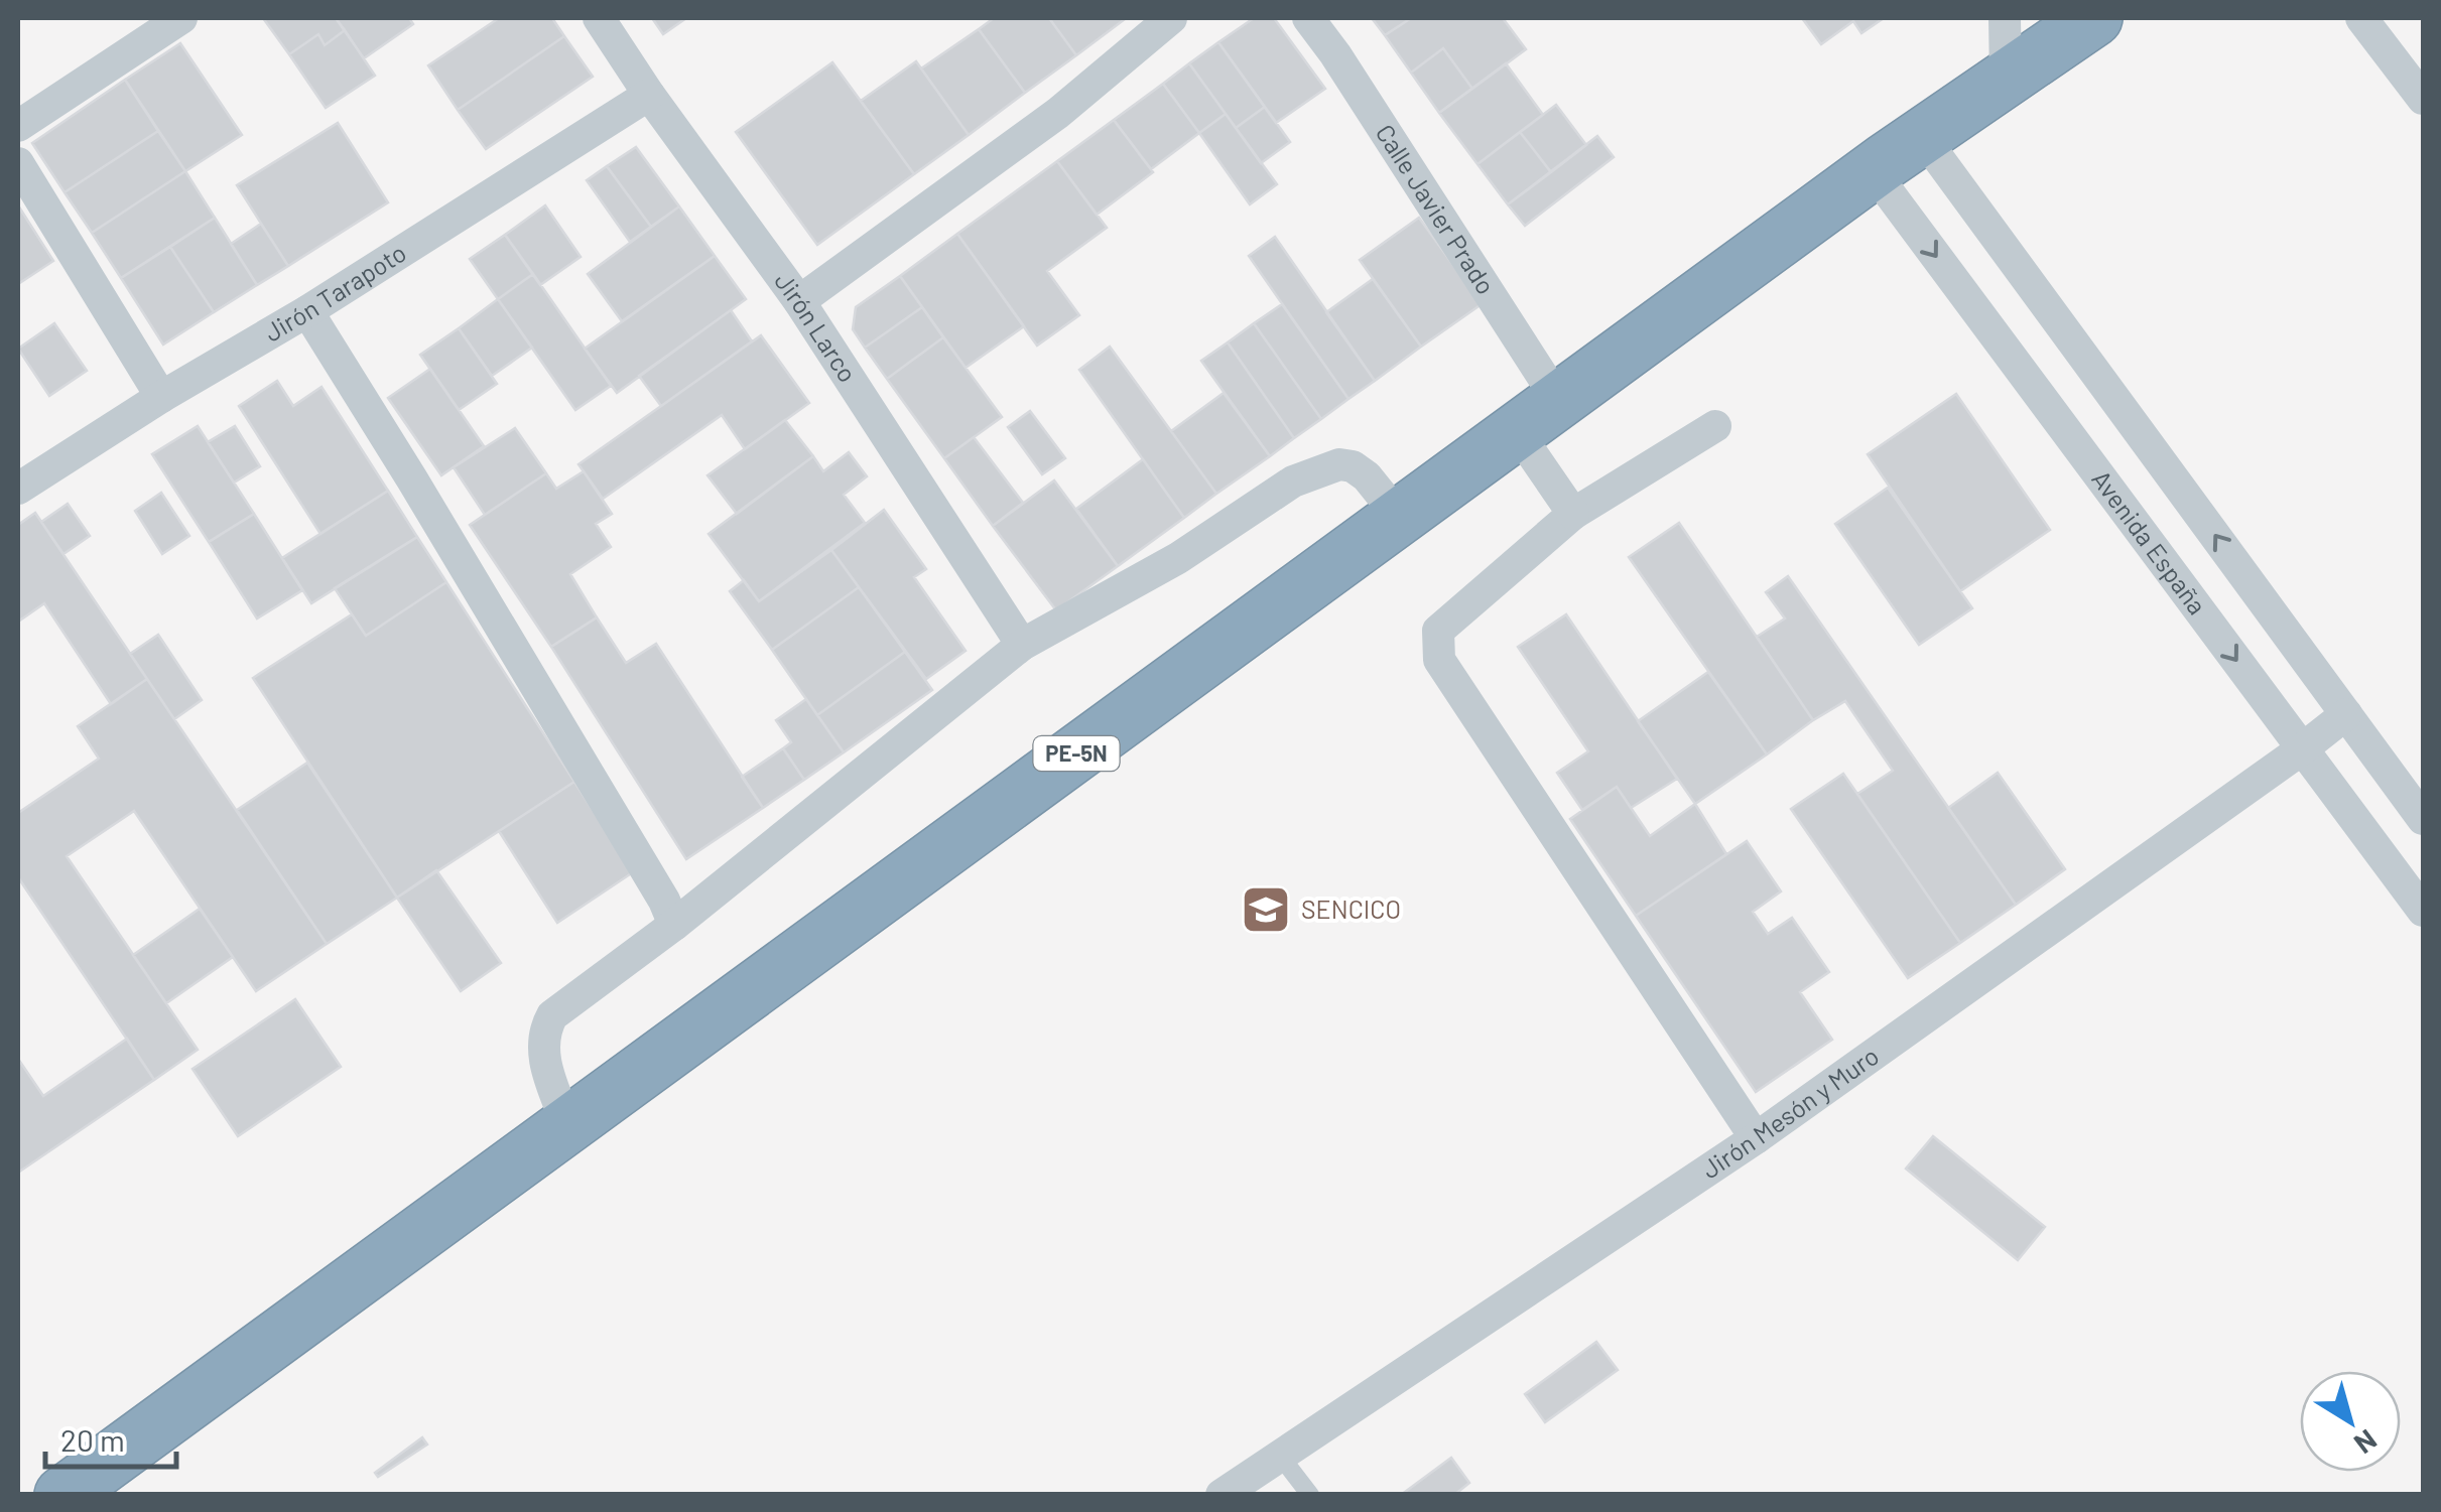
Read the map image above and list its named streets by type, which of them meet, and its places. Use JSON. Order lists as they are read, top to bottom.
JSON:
{
  "streets": {
    "highway": ["PE-5N"],
    "street": [
      "Calle Javier Prado",
      "Jirón Tarapoto",
      "Jirón Larco",
      "Avenida España",
      "Jirón Mesón y Muro"
    ]
  },
  "crossings": [
    ["Calle Javier Prado", "PE-5N"],
    ["Jirón Tarapoto", "Jirón Larco"],
    ["Avenida España", "PE-5N"],
    ["Avenida España", "Jirón Mesón y Muro"]
  ],
  "places": {
    "school or university": ["SENCICO"]
  },
  "scale_bar": "20 m",
  "north": "bottom right"
}
